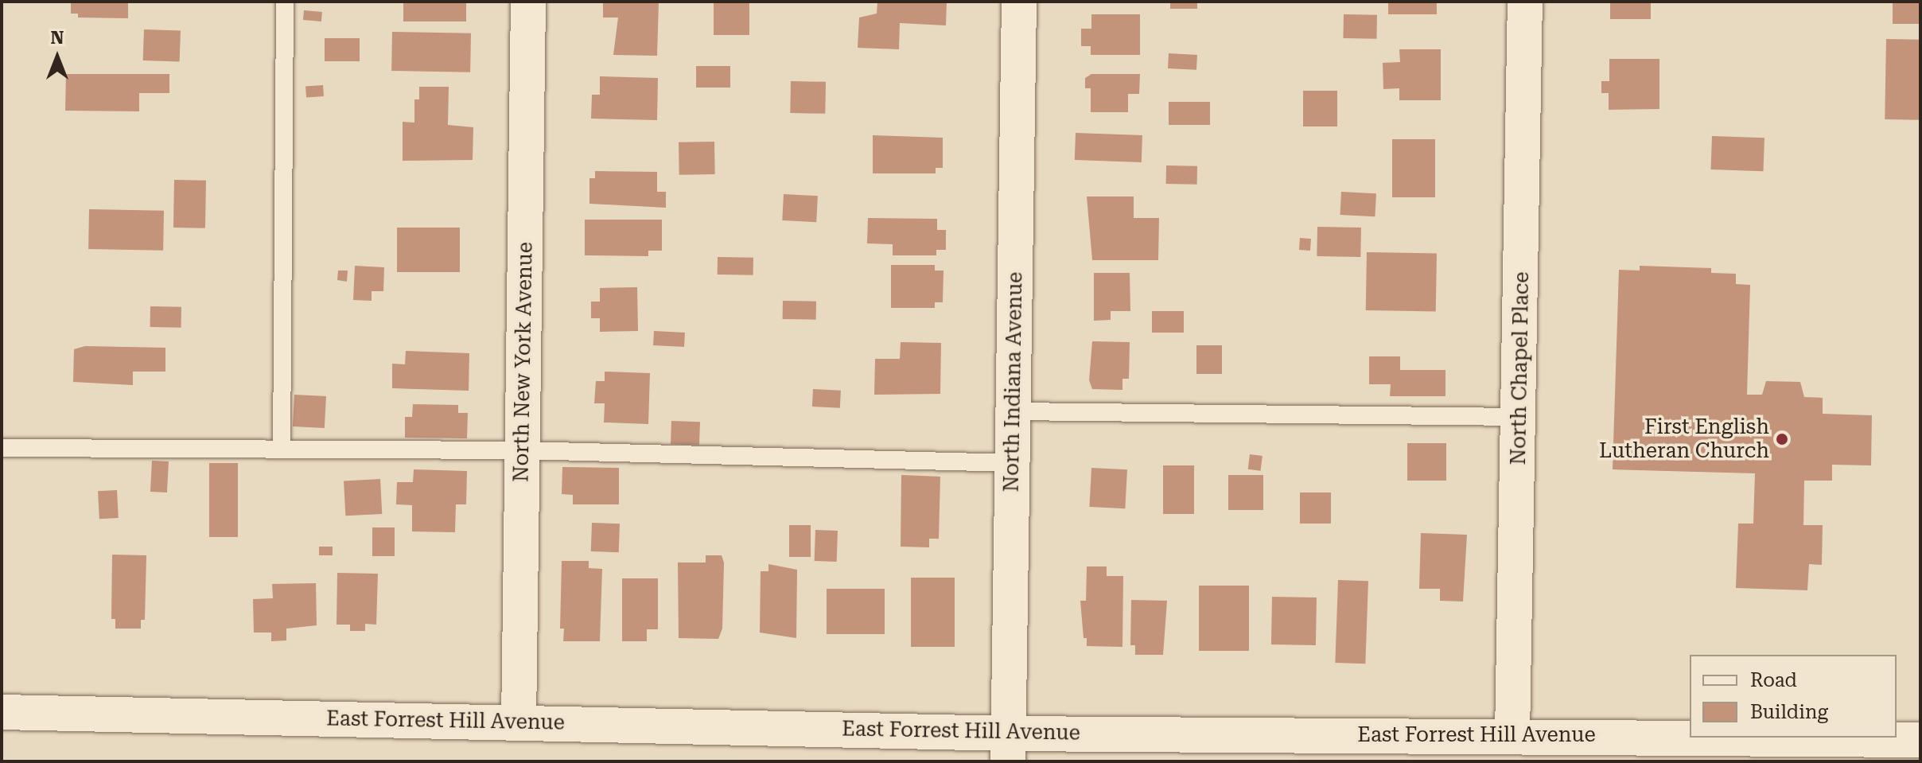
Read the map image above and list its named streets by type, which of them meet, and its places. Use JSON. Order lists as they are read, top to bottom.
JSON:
{
  "streets": {
    "street": [
      "North New York Avenue",
      "North Chapel Place",
      "North Indiana Avenue",
      "East Forrest Hill Avenue"
    ]
  },
  "crossings": [
    ["North New York Avenue", "East Forrest Hill Avenue"],
    ["North Chapel Place", "East Forrest Hill Avenue"],
    ["North Indiana Avenue", "East Forrest Hill Avenue"]
  ],
  "places": ["First English Lutheran Church"],
  "legend": ["Road", "Building"],
  "north": "top"
}
